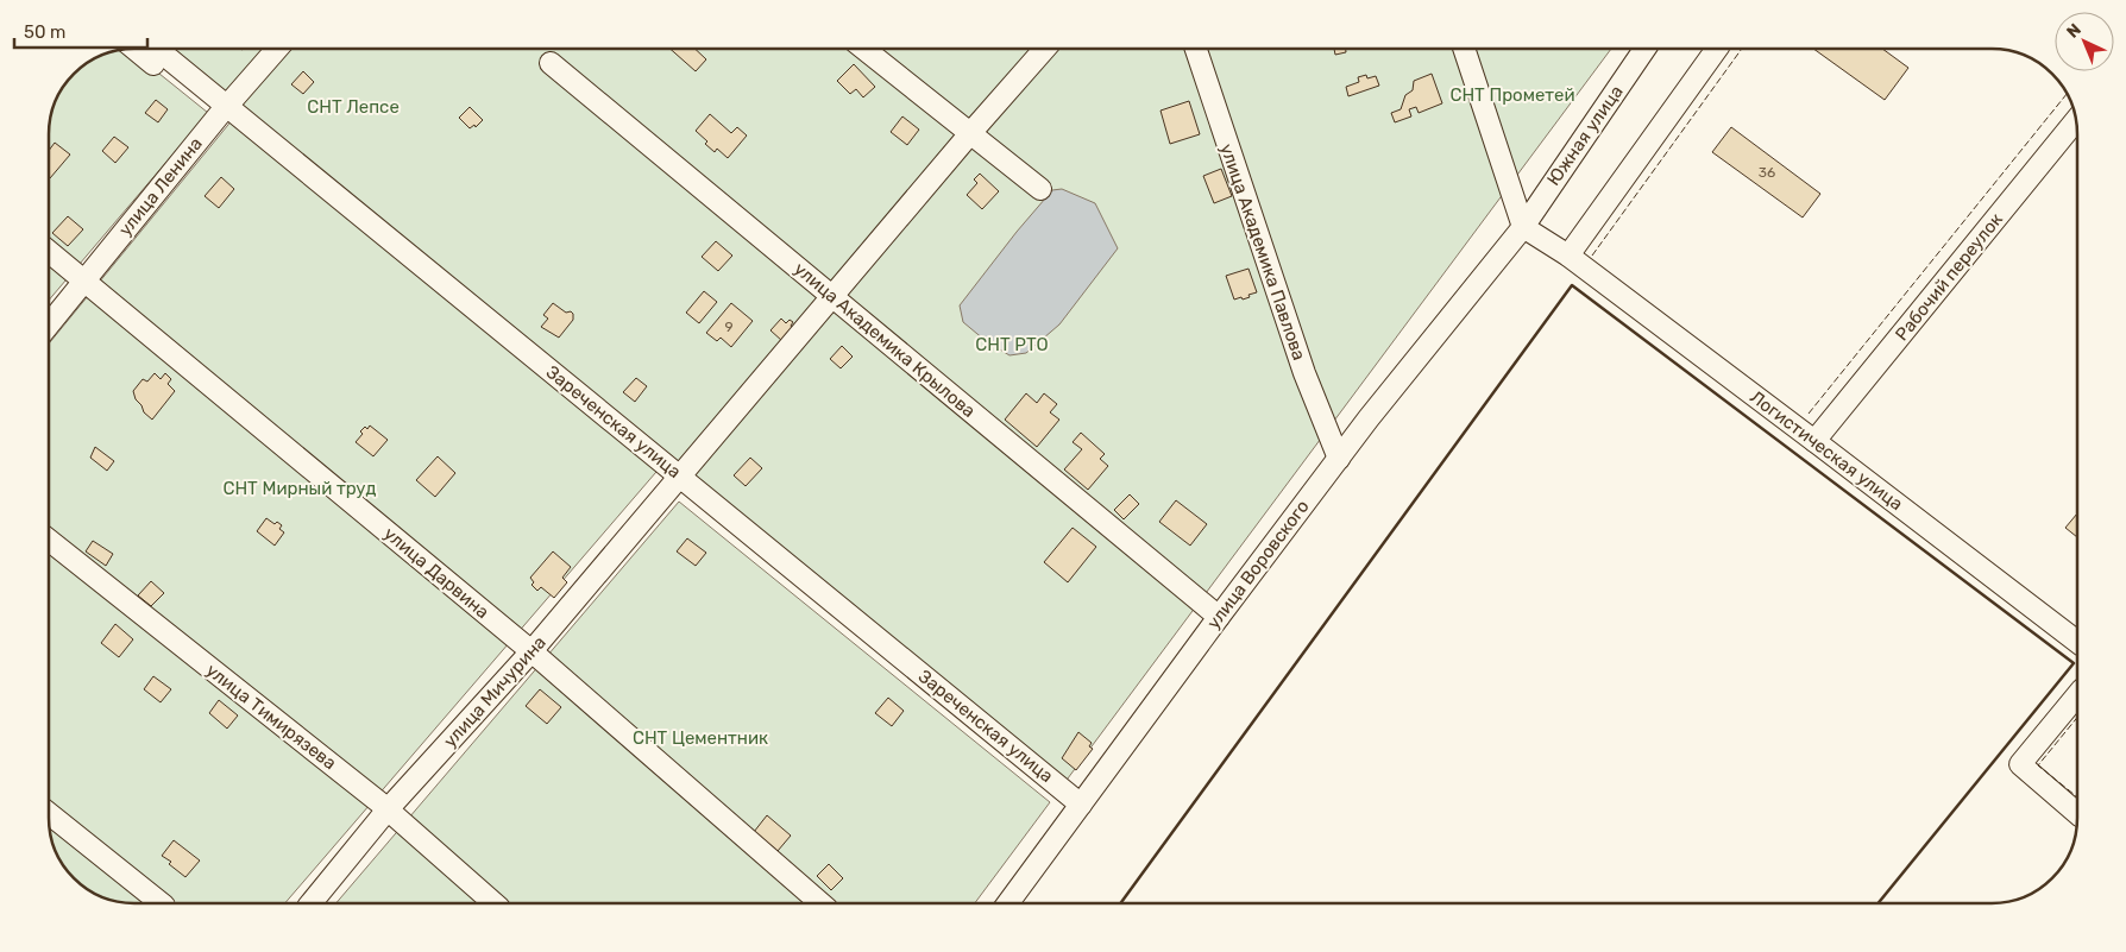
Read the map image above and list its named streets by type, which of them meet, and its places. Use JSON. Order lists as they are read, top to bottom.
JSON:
{
  "streets": {
    "street": [
      "Южная улица",
      "улица Ленина",
      "улица Академика Павлова",
      "Рабочий переулок",
      "улица Академика Крылова",
      "Зареченская улица",
      "Логистическая улица",
      "улица Воровского",
      "улица Дарвина",
      "улица Мичурина",
      "улица Тимирязева"
    ]
  },
  "crossings": [
    ["Южная улица", "Логистическая улица"],
    ["Южная улица", "улица Воровского"],
    ["улица Ленина", "Зареченская улица"],
    ["улица Ленина", "улица Дарвина"],
    ["улица Академика Павлова", "улица Воровского"],
    ["Рабочий переулок", "Логистическая улица"],
    ["улица Академика Крылова", "улица Воровского"],
    ["улица Академика Крылова", "улица Мичурина"],
    ["Зареченская улица", "улица Воровского"],
    ["Зареченская улица", "улица Мичурина"],
    ["Логистическая улица", "улица Воровского"],
    ["улица Дарвина", "улица Мичурина"],
    ["улица Мичурина", "улица Тимирязева"]
  ],
  "parks": [
    "СНТ Прометей",
    "СНТ Лепсе",
    "СНТ РТО",
    "СНТ Мирный труд",
    "СНТ Цементник"
  ],
  "house_numbers": ["36", "9"],
  "scale_bar": "50 m",
  "north": "top left"
}
